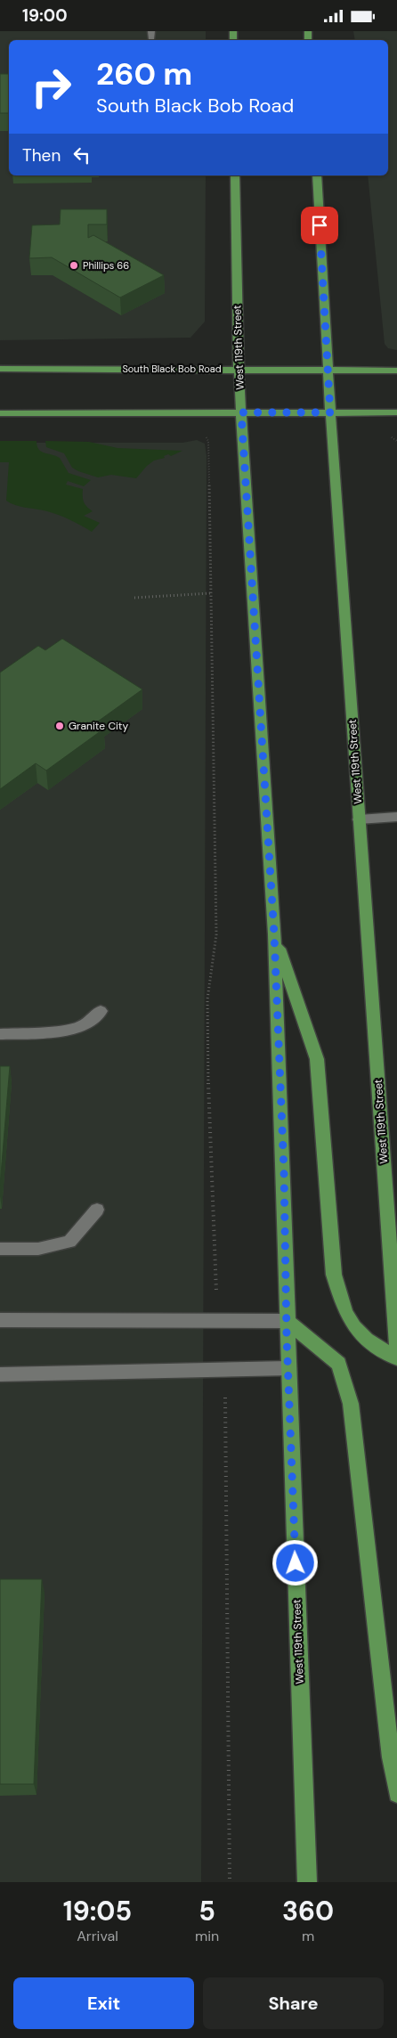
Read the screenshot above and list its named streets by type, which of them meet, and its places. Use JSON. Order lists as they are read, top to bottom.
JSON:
{
  "streets": {
    "main road": ["West 119th Street", "South Black Bob Road"]
  },
  "crossings": [
    ["West 119th Street", "South Black Bob Road"]
  ],
  "places": ["Phillips 66", "Granite City"],
  "page": {
    "status": "19:00",
    "turn": ["260 m", "South Black Bob Road"],
    "then": "Then",
    "eta": [
      "19:05",
      "Arrival",
      "5",
      "min",
      "360",
      "m"
    ],
    "buttons": ["Exit", "Share"]
  }
}
